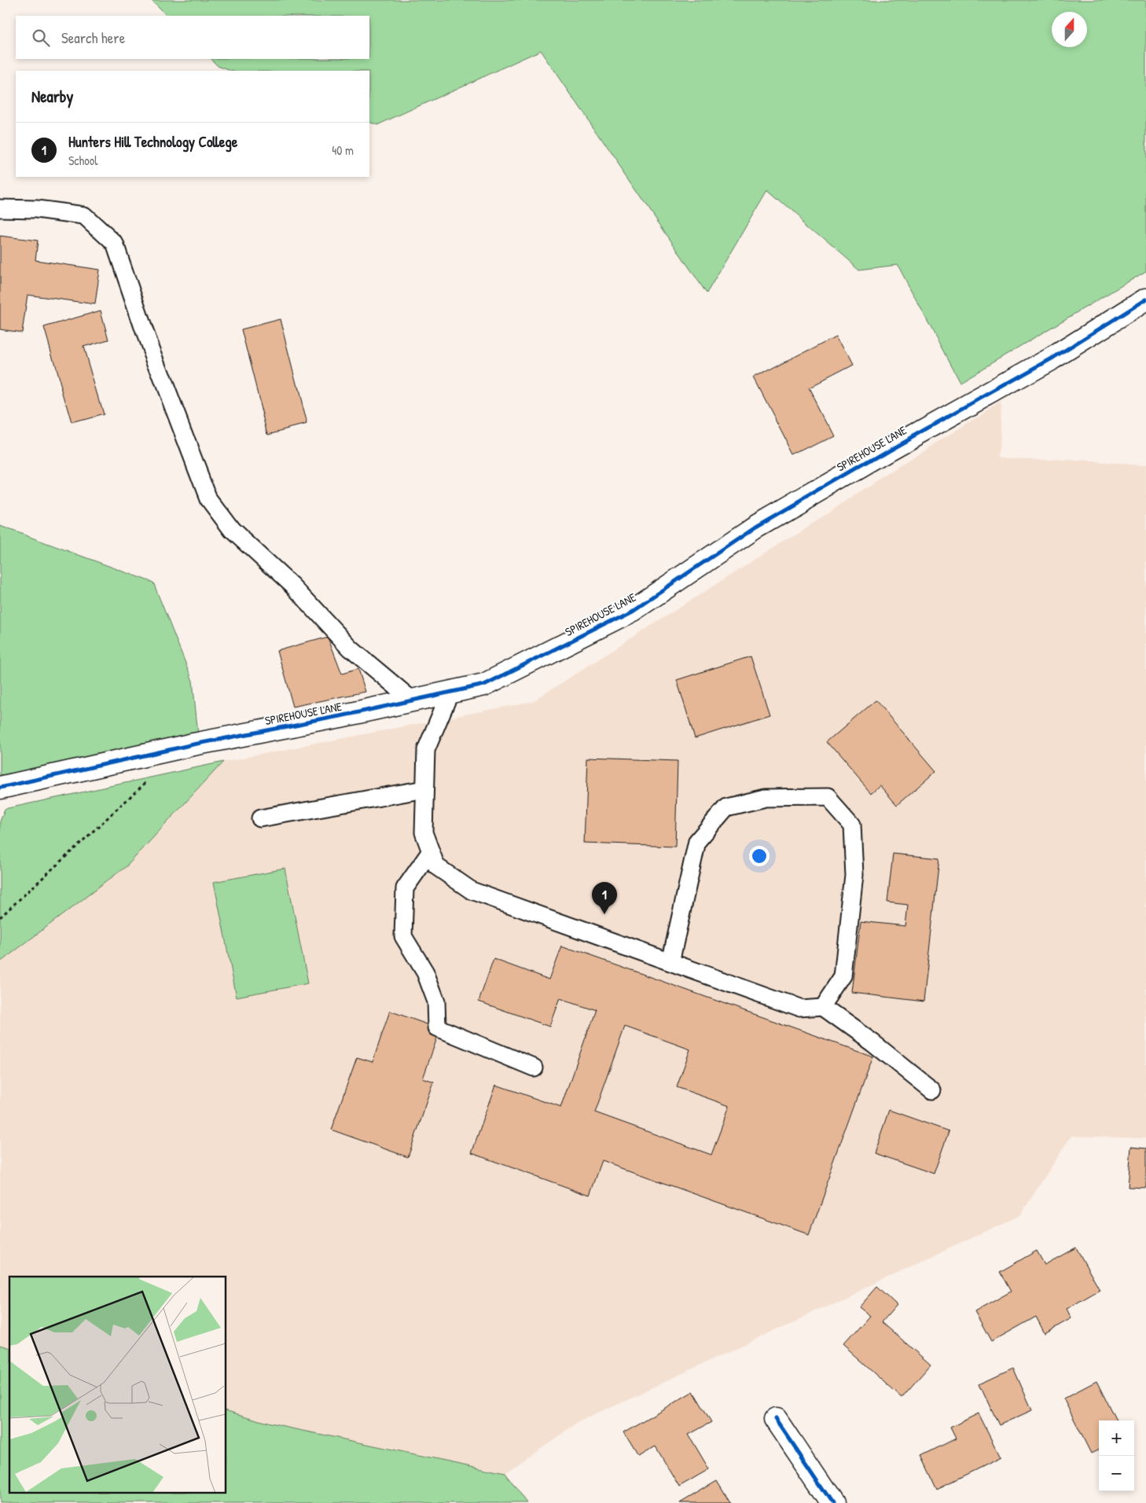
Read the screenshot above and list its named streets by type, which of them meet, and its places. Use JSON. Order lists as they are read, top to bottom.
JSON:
{
  "streets": {
    "street": ["SPIREHOUSE LANE"]
  },
  "north": "top",
  "page": {
    "search": "Search here",
    "heading": "Nearby",
    "list": [
      {
        "mark": "1",
        "name": "Hunters Hill Technology College",
        "note": "School",
        "value": "40 m"
      }
    ],
    "pins": "1",
    "map_buttons": ["+", "−"]
  }
}
